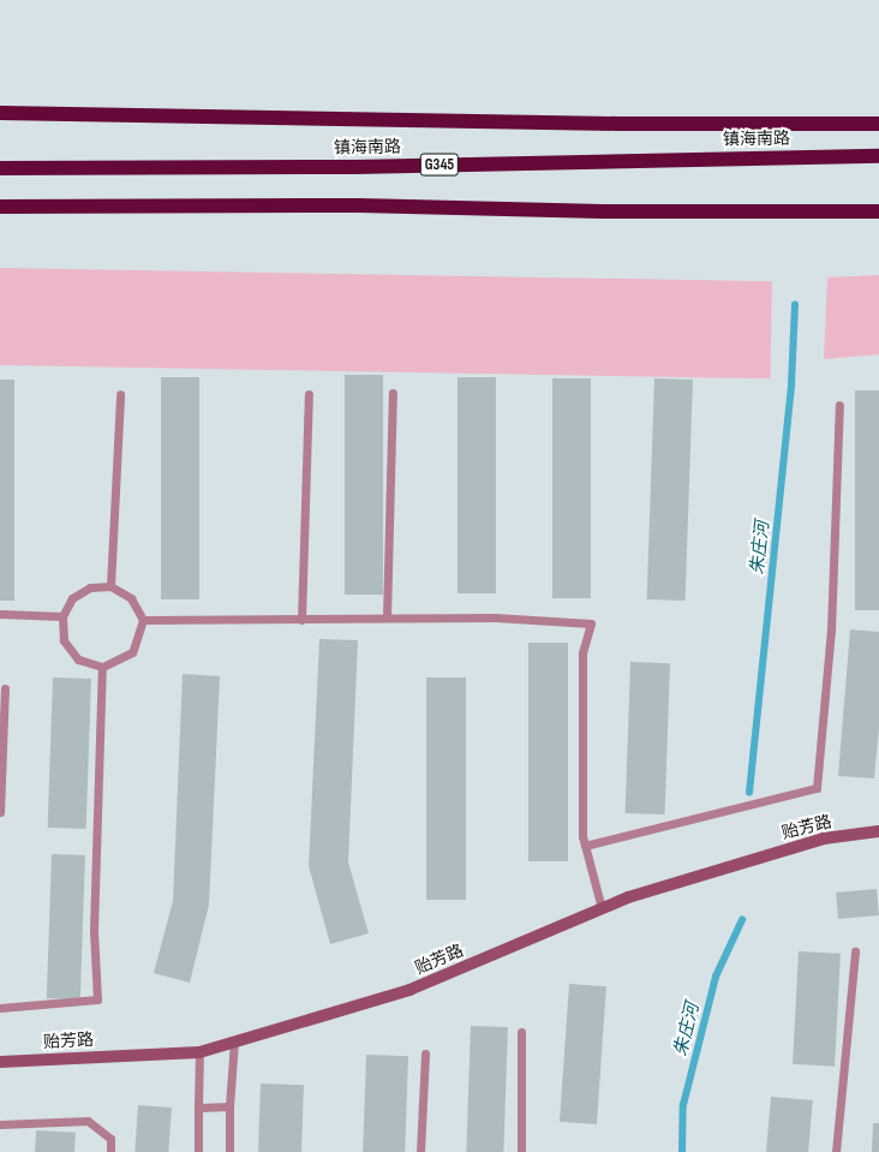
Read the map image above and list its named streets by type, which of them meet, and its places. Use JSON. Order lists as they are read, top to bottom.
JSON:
{
  "streets": {
    "highway": ["镇海南路", "G345"],
    "street": ["贻芳路"]
  },
  "water": ["朱庄河"]
}
